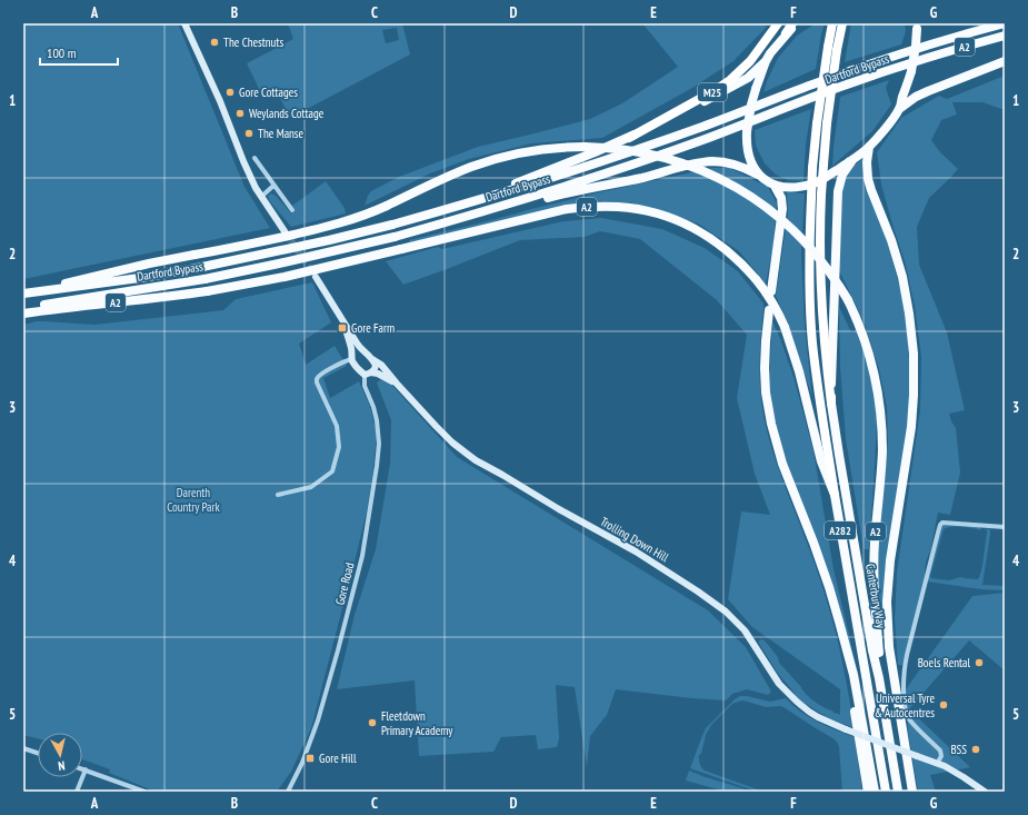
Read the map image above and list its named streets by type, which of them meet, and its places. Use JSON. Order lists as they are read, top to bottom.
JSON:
{
  "streets": {
    "highway": [
      "A2",
      "Dartford Bypass",
      "M25",
      "A282",
      "Canterbury Way"
    ],
    "main road": ["Trolling Down Hill"],
    "street": ["Gore Road"]
  },
  "crossings": [
    ["A2", "Dartford Bypass"],
    ["A2", "Canterbury Way"],
    ["Trolling Down Hill", "Gore Road"]
  ],
  "parks": ["Darenth Country Park"],
  "places": {
    "other": [
      "The Chestnuts",
      "Gore Cottages",
      "Weylands Cottage",
      "The Manse",
      "Boels Rental",
      "Universal Tyre & Autocentres",
      "Fleetdown Primary Academy",
      "BSS"
    ],
    "transit": ["Gore Farm", "Gore Hill"]
  },
  "scale_bar": "100 m",
  "north": "bottom",
  "grid": {
    "columns": [
      "A",
      "B",
      "C",
      "D",
      "E",
      "F",
      "G"
    ],
    "rows": [
      "1",
      "2",
      "3",
      "4",
      "5"
    ]
  }
}
